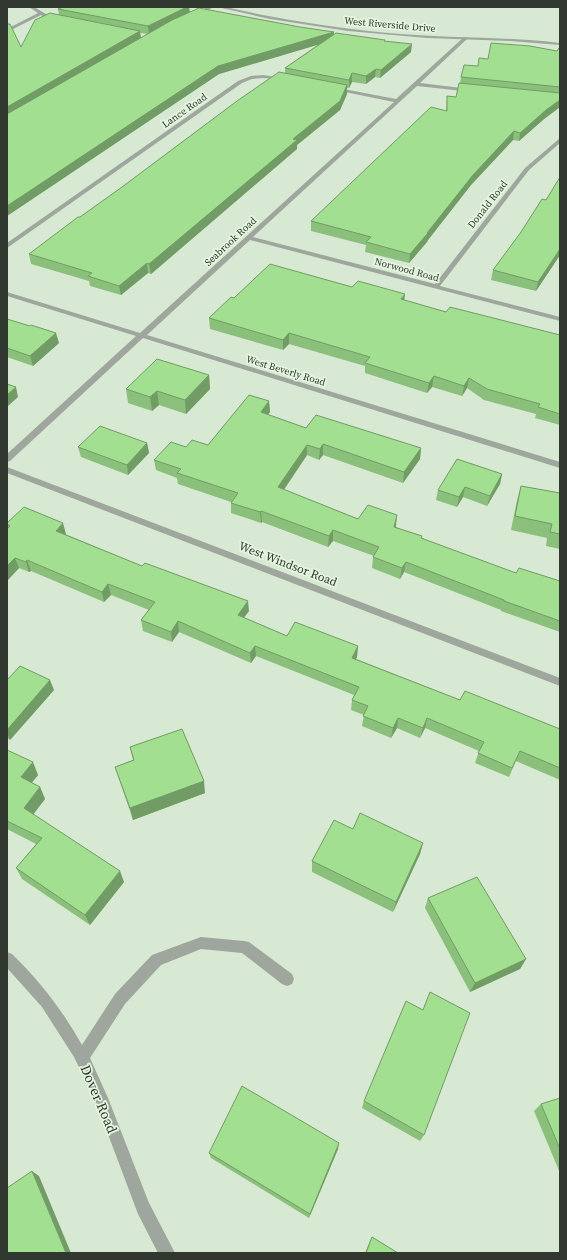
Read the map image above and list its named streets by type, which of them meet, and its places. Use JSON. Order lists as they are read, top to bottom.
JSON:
{
  "streets": {
    "street": [
      "West Riverside Drive",
      "Lance Road",
      "Donald Road",
      "Seabrook Road",
      "Norwood Road",
      "West Beverly Road",
      "West Windsor Road",
      "Dover Road"
    ]
  },
  "crossings": [
    ["West Riverside Drive", "Seabrook Road"],
    ["Donald Road", "Norwood Road"],
    ["Seabrook Road", "Norwood Road"],
    ["Seabrook Road", "West Beverly Road"]
  ]
}
